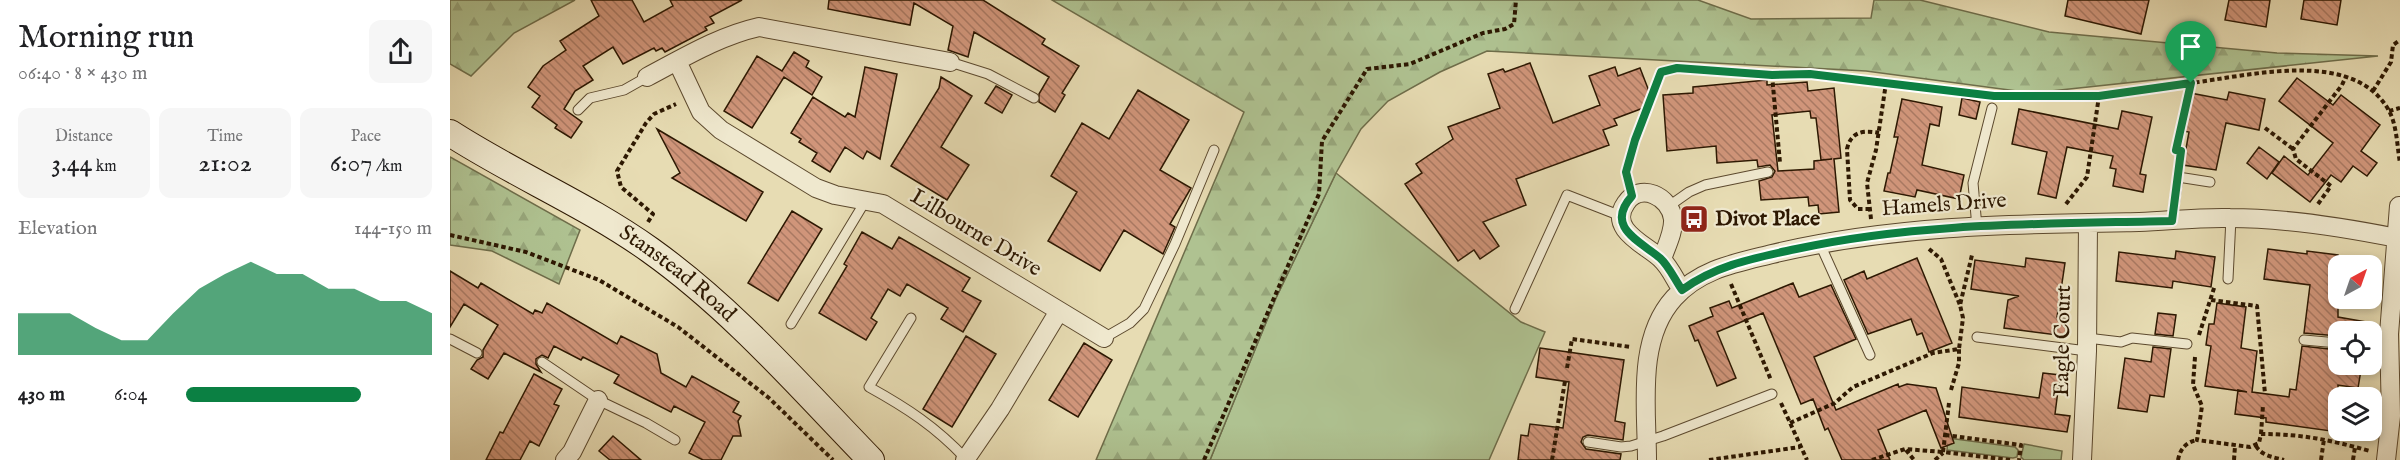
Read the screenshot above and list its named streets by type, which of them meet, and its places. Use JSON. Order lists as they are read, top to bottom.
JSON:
{
  "streets": {
    "main road": ["Stanstead Road"],
    "street": ["Hamels Drive", "Lilbourne Drive", "Eagle Court"]
  },
  "crossings": [
    ["Hamels Drive", "Eagle Court"]
  ],
  "places": {
    "bus stop": ["Divot Place"]
  },
  "north": "top right",
  "page": {
    "heading": ["Morning run", "06:40 · 8 × 430 m"],
    "stats": [
      ["Distance", "3.44 km"],
      ["Time", "21:02"],
      ["Pace", "6:07 /km"]
    ],
    "chart": ["Elevation", "144–150 m"],
    "list": [
      {
        "name": "430 m",
        "note": "6:04"
      }
    ]
  }
}
